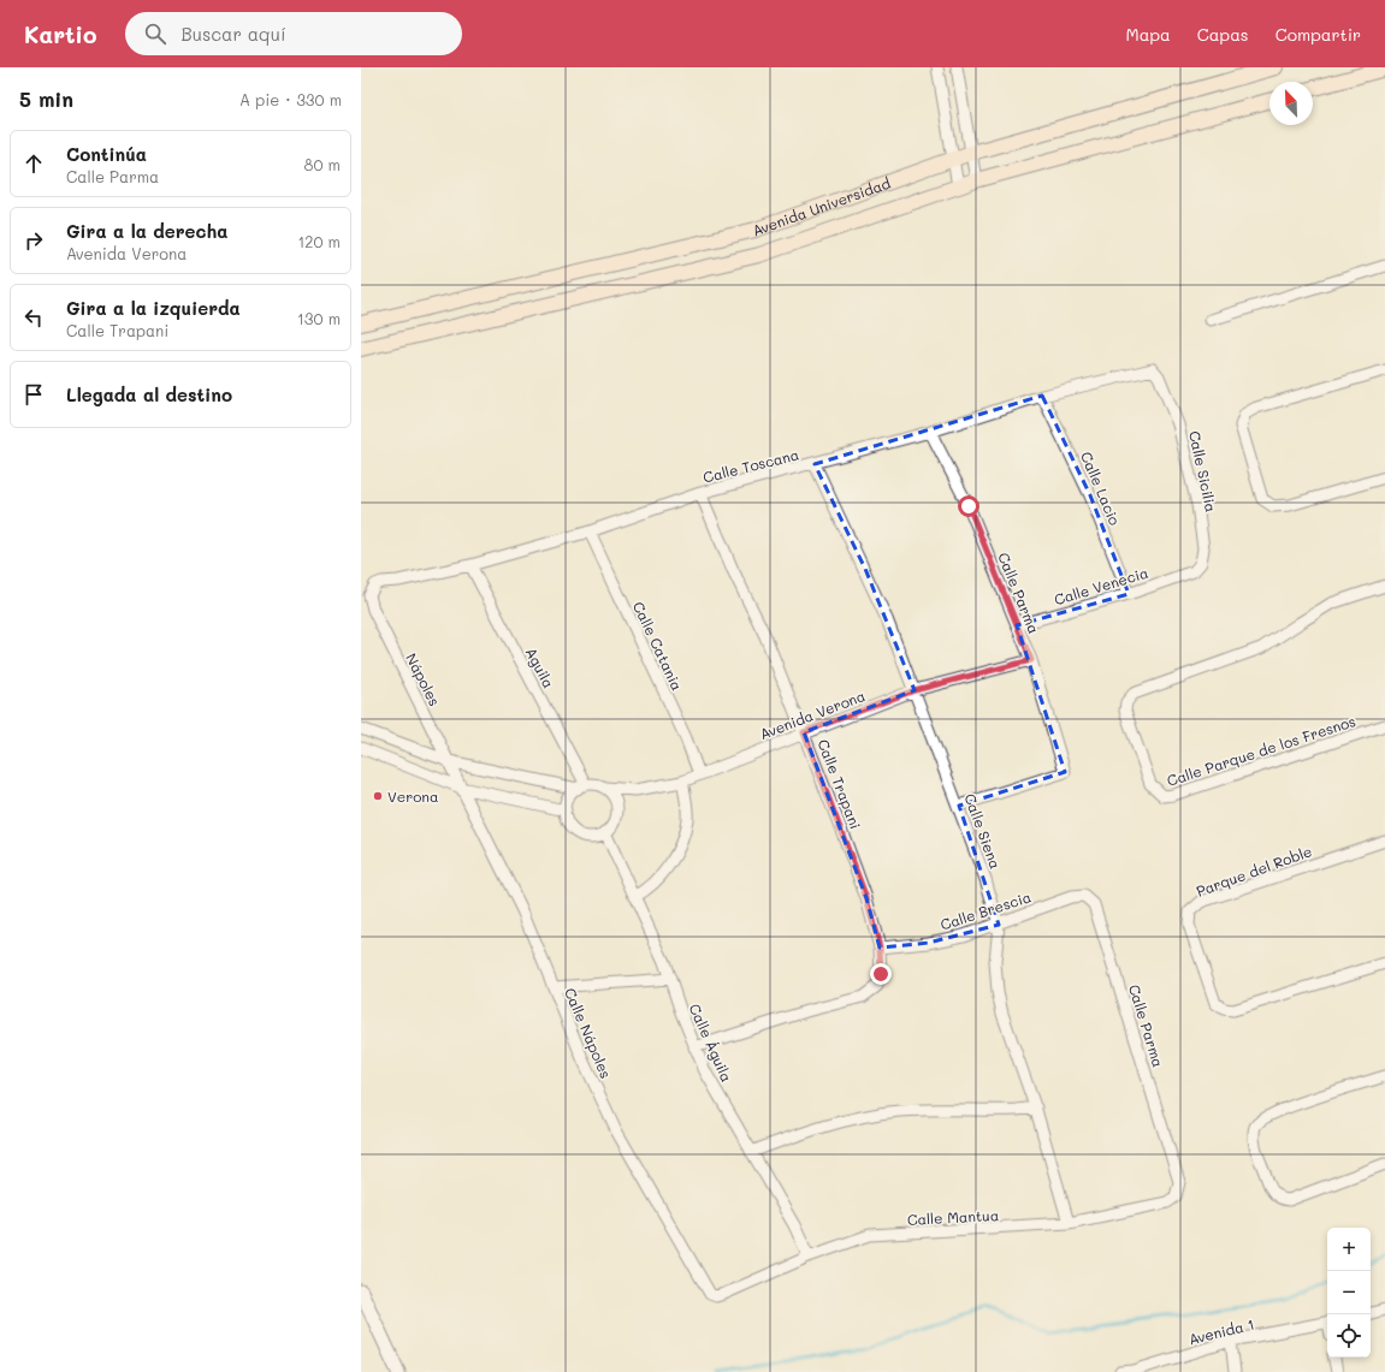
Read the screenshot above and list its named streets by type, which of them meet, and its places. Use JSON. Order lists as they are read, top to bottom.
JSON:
{
  "streets": {
    "main road": ["Avenida Universidad"],
    "street": [
      "Calle Toscana",
      "Calle Sicilia",
      "Calle Lacio",
      "Calle Venecia",
      "Calle Parma",
      "Calle Catania",
      "Aguila",
      "Nápoles",
      "Avenida Verona",
      "Calle Parque de los Fresnos",
      "Calle Trapani",
      "Calle Siena",
      "Parque del Roble",
      "Calle Brescia",
      "Calle Nápoles",
      "Calle Águila",
      "Calle Mantua",
      "Avenida 1"
    ]
  },
  "crossings": [
    ["Calle Toscana", "Calle Sicilia"],
    ["Calle Toscana", "Calle Lacio"],
    ["Calle Toscana", "Calle Parma"],
    ["Calle Toscana", "Calle Catania"],
    ["Calle Toscana", "Aguila"],
    ["Calle Toscana", "Nápoles"],
    ["Calle Toscana", "Calle Trapani"],
    ["Calle Toscana", "Calle Siena"],
    ["Calle Sicilia", "Calle Venecia"],
    ["Calle Lacio", "Calle Venecia"],
    ["Calle Venecia", "Calle Parma"],
    ["Calle Parma", "Avenida Verona"],
    ["Calle Parma", "Calle Siena"],
    ["Calle Parma", "Calle Brescia"],
    ["Calle Parma", "Calle Mantua"],
    ["Calle Catania", "Avenida Verona"],
    ["Aguila", "Avenida Verona"],
    ["Aguila", "Calle Águila"],
    ["Nápoles", "Calle Nápoles"],
    ["Avenida Verona", "Calle Trapani"],
    ["Avenida Verona", "Calle Siena"],
    ["Avenida Verona", "Calle Águila"],
    ["Calle Trapani", "Calle Brescia"],
    ["Calle Trapani", "Calle Águila"],
    ["Calle Siena", "Calle Brescia"],
    ["Calle Siena", "Calle Mantua"],
    ["Calle Nápoles", "Calle Mantua"],
    ["Calle Águila", "Calle Mantua"]
  ],
  "places": ["Verona"],
  "north": "top left",
  "page": {
    "header": "Kartio",
    "search": "Buscar aquí",
    "nav": ["Mapa", "Capas", "Compartir"],
    "heading": ["5 min", "A pie · 330 m"],
    "list": [
      ["Continúa", "Calle Parma", "80 m"],
      ["Gira a la derecha", "Avenida Verona", "120 m"],
      ["Gira a la izquierda", "Calle Trapani", "130 m"],
      "Llegada al destino"
    ],
    "map_buttons": ["+", "−"]
  }
}
